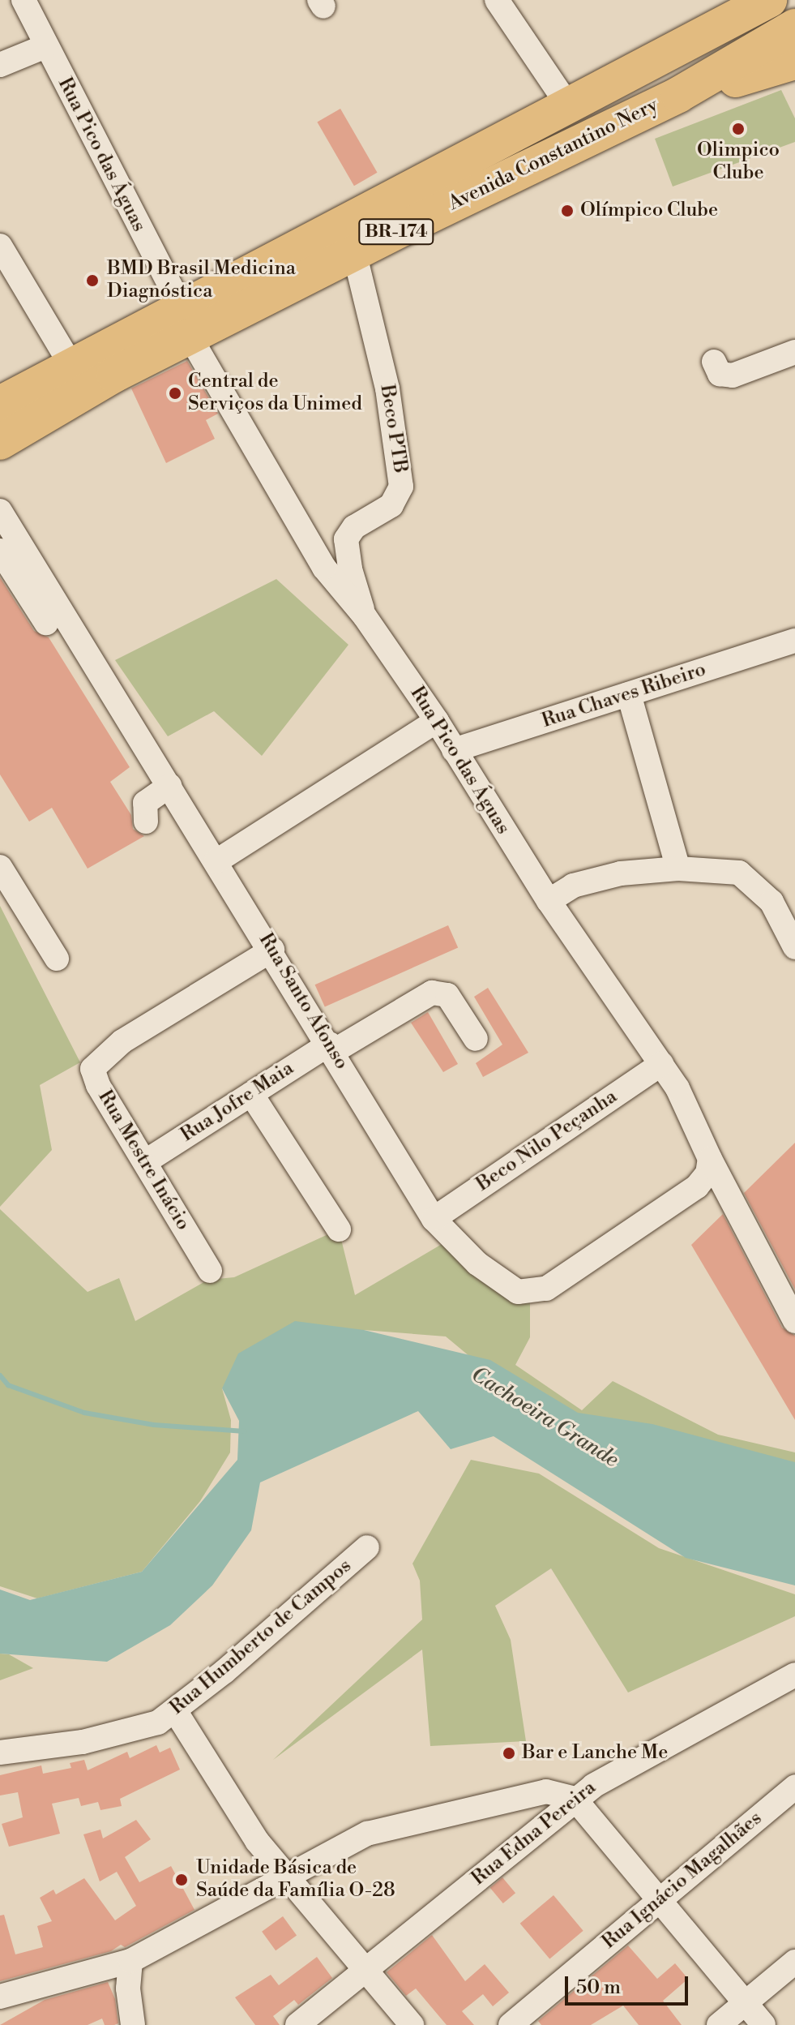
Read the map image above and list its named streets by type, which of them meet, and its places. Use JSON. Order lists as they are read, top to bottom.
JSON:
{
  "streets": {
    "highway": ["Avenida Constantino Nery", "BR-174"],
    "street": [
      "Rua Pico das Águas",
      "Beco PTB",
      "Rua Chaves Ribeiro",
      "Rua Santo Afonso",
      "Rua Jofre Maia",
      "Beco Nilo Peçanha",
      "Rua Mestre Inácio",
      "Rua Humberto de Campos",
      "Rua Edna Pereira",
      "Rua Ignácio Magalhães"
    ]
  },
  "crossings": [
    ["Rua Pico das Águas", "Avenida Constantino Nery"],
    ["Rua Pico das Águas", "Beco PTB"],
    ["Rua Pico das Águas", "Rua Chaves Ribeiro"],
    ["Rua Pico das Águas", "Rua Santo Afonso"],
    ["Rua Pico das Águas", "Beco Nilo Peçanha"],
    ["Avenida Constantino Nery", "Beco PTB"],
    ["Rua Santo Afonso", "Rua Jofre Maia"],
    ["Rua Santo Afonso", "Beco Nilo Peçanha"],
    ["Rua Santo Afonso", "Rua Mestre Inácio"],
    ["Rua Jofre Maia", "Rua Mestre Inácio"]
  ],
  "water": ["Cachoeira Grande"],
  "places": [
    "Olimpico Clube",
    "Olímpico Clube",
    "BMD Brasil Medicina Diagnóstica",
    "Central de Serviços da Unimed",
    "Bar e Lanche Me",
    "Unidade Básica de Saúde da Família O-28"
  ],
  "scale_bar": "50 m"
}
